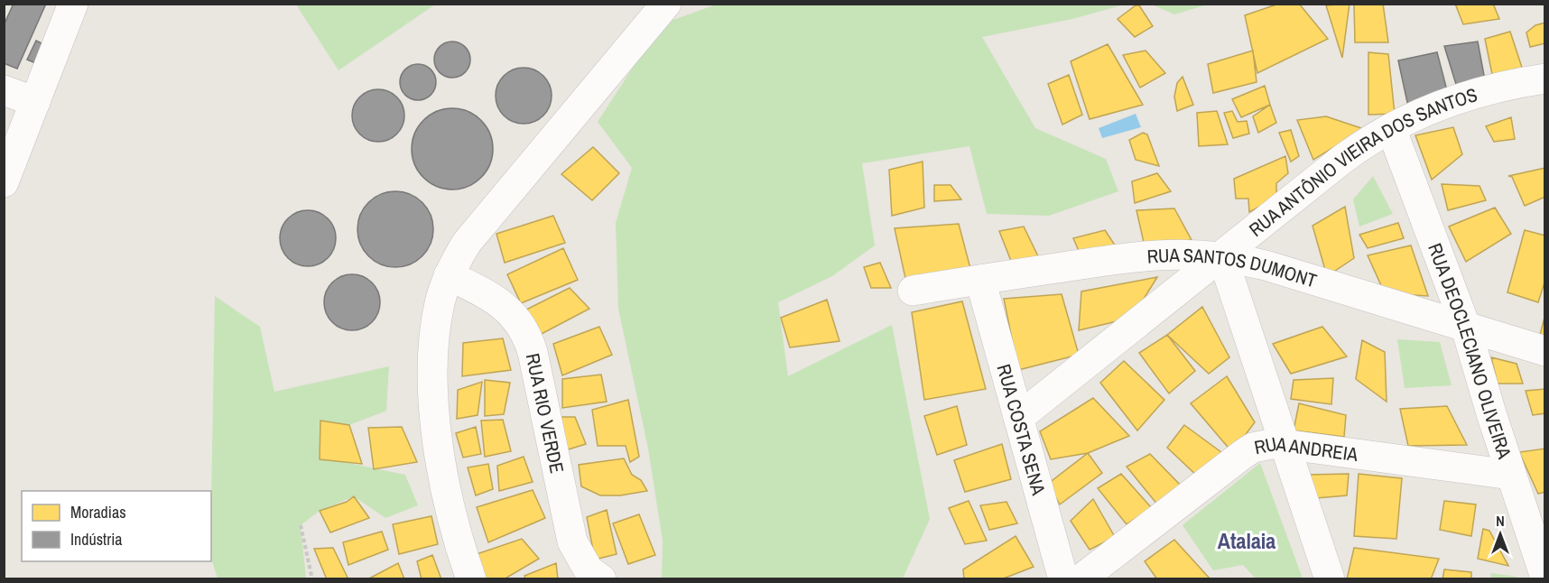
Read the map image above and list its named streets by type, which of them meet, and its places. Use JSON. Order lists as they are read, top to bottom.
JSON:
{
  "streets": {
    "street": [
      "RUA ANTÔNIO VIEIRA DOS SANTOS",
      "RUA SANTOS DUMONT",
      "RUA DEOCLECIANO OLIVEIRA",
      "RUA RIO VERDE",
      "RUA COSTA SENA",
      "RUA ANDREIA"
    ]
  },
  "crossings": [
    ["RUA ANTÔNIO VIEIRA DOS SANTOS", "RUA SANTOS DUMONT"],
    ["RUA ANTÔNIO VIEIRA DOS SANTOS", "RUA DEOCLECIANO OLIVEIRA"],
    ["RUA ANTÔNIO VIEIRA DOS SANTOS", "RUA COSTA SENA"],
    ["RUA SANTOS DUMONT", "RUA DEOCLECIANO OLIVEIRA"],
    ["RUA SANTOS DUMONT", "RUA COSTA SENA"],
    ["RUA DEOCLECIANO OLIVEIRA", "RUA ANDREIA"]
  ],
  "districts": ["Atalaia"],
  "legend": ["Moradias", "Indústria"],
  "north": "top"
}
